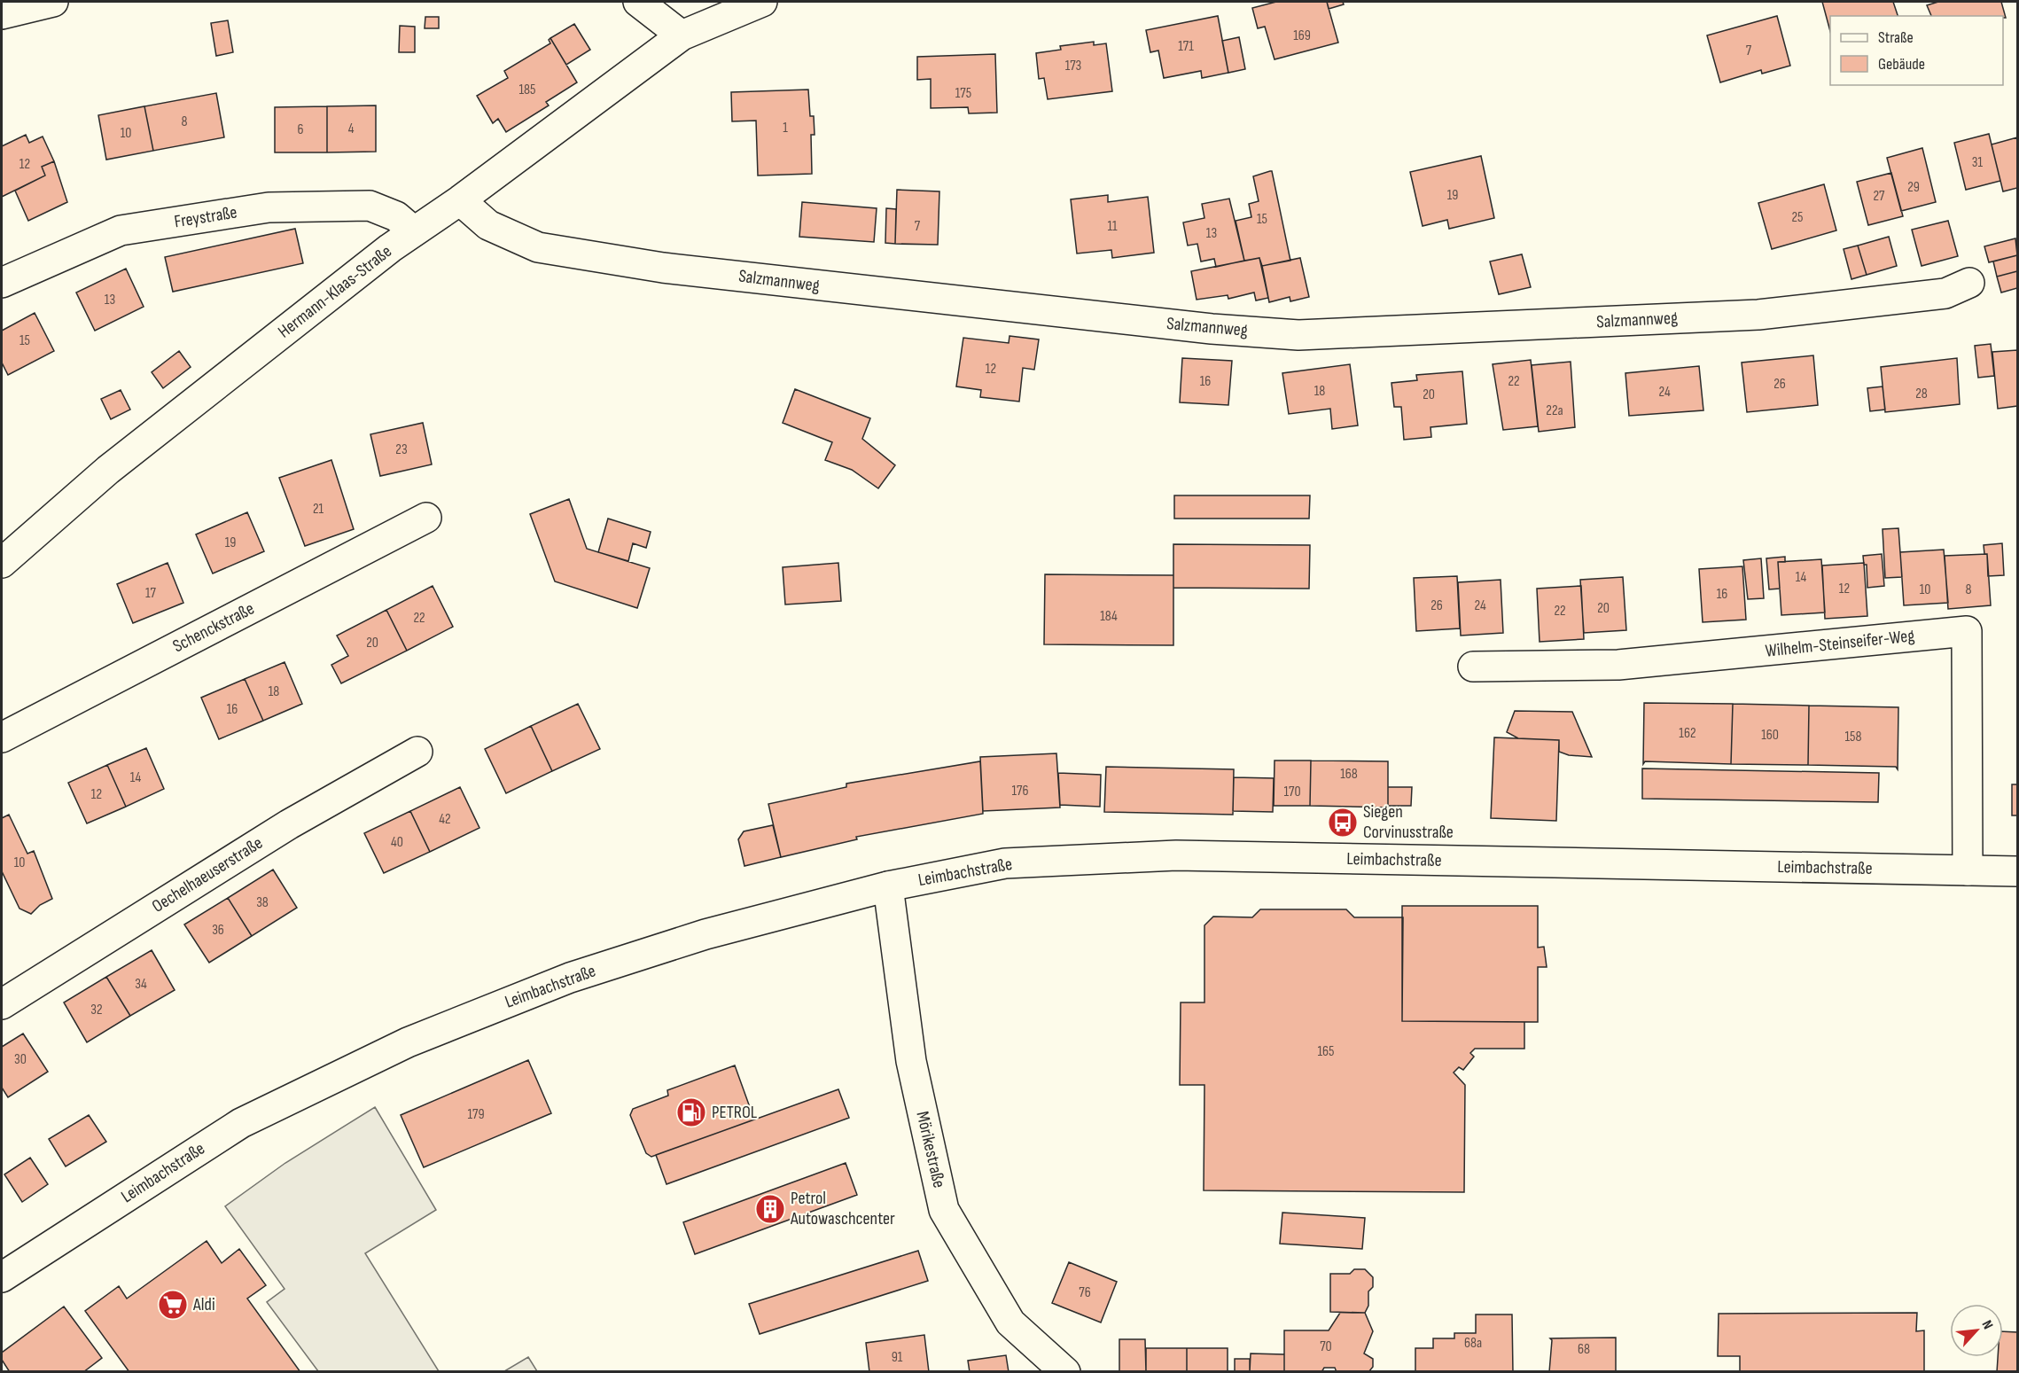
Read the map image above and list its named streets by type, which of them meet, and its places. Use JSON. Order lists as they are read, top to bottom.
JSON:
{
  "streets": {
    "street": [
      "Freystraße",
      "Salzmannweg",
      "Hermann-Klaas-Straße",
      "Schenckstraße",
      "Wilhelm-Steinseifer-Weg",
      "Leimbachstraße",
      "Oechelhaeuserstraße",
      "Mörikestraße"
    ]
  },
  "crossings": [
    ["Freystraße", "Hermann-Klaas-Straße"],
    ["Salzmannweg", "Hermann-Klaas-Straße"],
    ["Wilhelm-Steinseifer-Weg", "Leimbachstraße"],
    ["Leimbachstraße", "Mörikestraße"]
  ],
  "places": {
    "bus stop": ["Siegen Corvinusstraße"],
    "fuel station": ["PETROL"],
    "building": ["Petrol Autowaschcenter"],
    "supermarket": ["Aldi"]
  },
  "house_numbers": [
    "169",
    "171",
    "7",
    "173",
    "185",
    "175",
    "8",
    "1",
    "4",
    "6",
    "10",
    "31",
    "12",
    "29",
    "19",
    "27",
    "25",
    "15",
    "7",
    "11",
    "13",
    "13",
    "15",
    "12",
    "16",
    "22",
    "26",
    "18",
    "24",
    "28",
    "20",
    "22a",
    "23",
    "21",
    "19",
    "14",
    "12",
    "10",
    "8",
    "17",
    "16",
    "26",
    "24",
    "20",
    "22",
    "184",
    "22",
    "20",
    "18",
    "16",
    "162",
    "160",
    "158",
    "168",
    "14",
    "176",
    "170",
    "12",
    "42",
    "40",
    "10",
    "38",
    "36",
    "34",
    "32",
    "165",
    "30",
    "179",
    "76",
    "68a",
    "70",
    "68",
    "91"
  ],
  "legend": ["Straße", "Gebäude"],
  "north": "top right"
}
